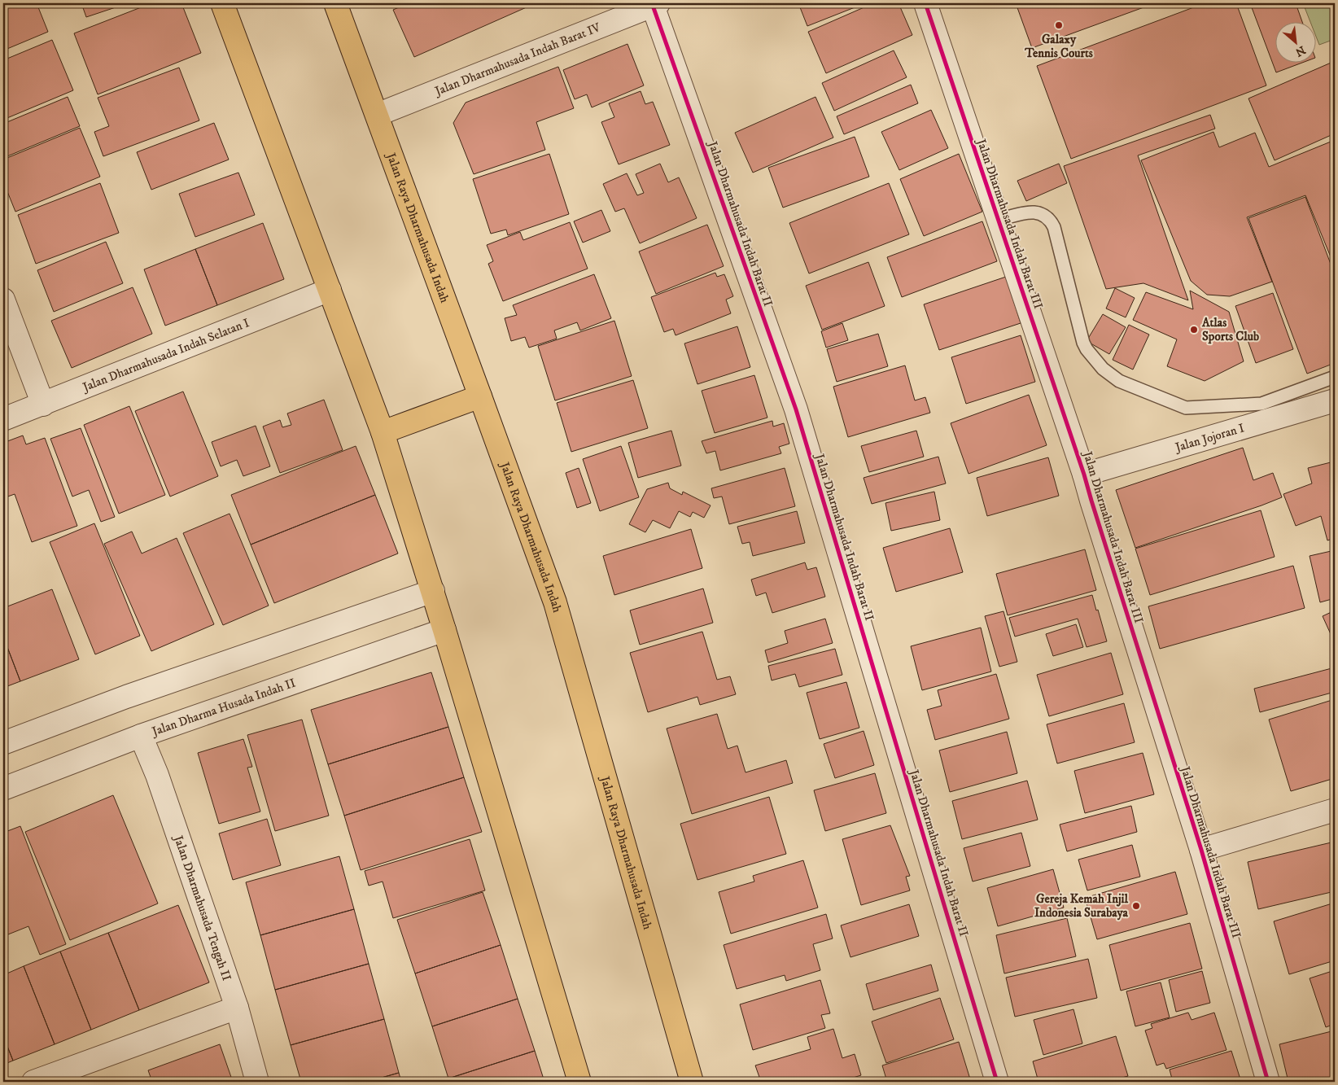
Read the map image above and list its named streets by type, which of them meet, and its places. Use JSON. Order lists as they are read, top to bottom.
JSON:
{
  "streets": {
    "main road": ["Jalan Raya Dharmahusada Indah"],
    "street": [
      "Jalan Dharmahusada Indah Barat IV",
      "Jalan Dharmahusada Indah Barat II",
      "Jalan Dharmahusada Indah Barat III",
      "Jalan Dharmahusada Indah Selatan I",
      "Jalan Jojoran I",
      "Jalan Dharma Husada Indah II",
      "Jalan Dharmahusada Tengah II"
    ]
  },
  "crossings": [
    ["Jalan Dharmahusada Indah Barat IV", "Jalan Dharmahusada Indah Barat II"],
    ["Jalan Dharmahusada Indah Barat IV", "Jalan Raya Dharmahusada Indah"],
    ["Jalan Dharmahusada Indah Barat III", "Jalan Jojoran I"],
    ["Jalan Dharma Husada Indah II", "Jalan Dharmahusada Tengah II"]
  ],
  "places": ["Galaxy Tennis Courts", "Atlas Sports Club", "Gereja Kemah Injil Indonesia Surabaya"],
  "north": "bottom right"
}
